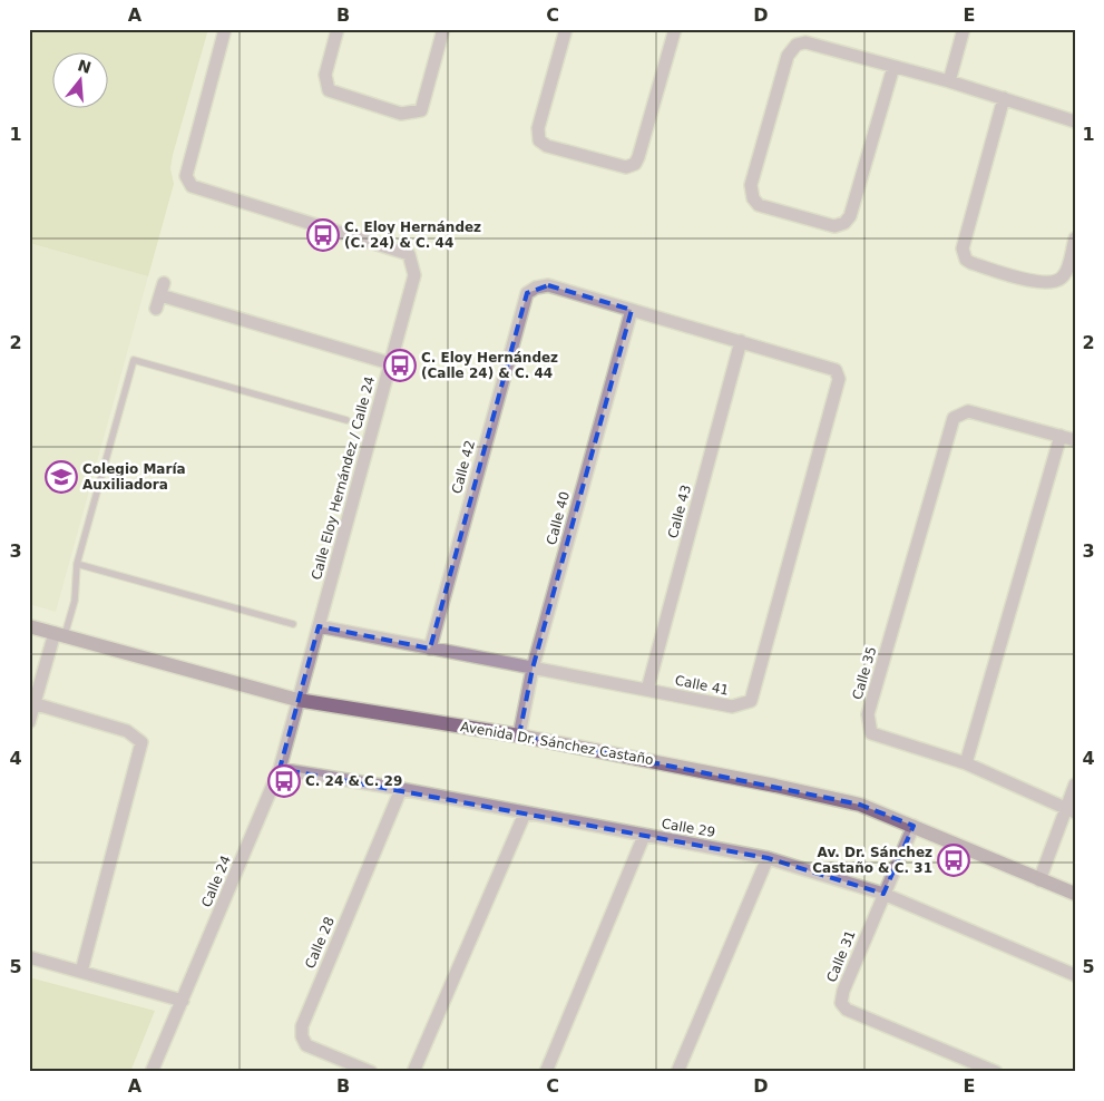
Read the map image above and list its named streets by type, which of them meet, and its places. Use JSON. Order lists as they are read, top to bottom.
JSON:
{
  "streets": {
    "street": [
      "Calle 42",
      "Calle Eloy Hernández / Calle 24",
      "Calle 43",
      "Calle 40",
      "Calle 35",
      "Calle 41",
      "Avenida Dr. Sánchez Castaño",
      "Calle 29",
      "Calle 24",
      "Calle 28",
      "Calle 31"
    ]
  },
  "crossings": [
    ["Calle 42", "Calle 40"],
    ["Calle 42", "Calle 41"],
    ["Calle Eloy Hernández / Calle 24", "Calle 41"],
    ["Calle Eloy Hernández / Calle 24", "Avenida Dr. Sánchez Castaño"],
    ["Calle Eloy Hernández / Calle 24", "Calle 24"],
    ["Calle 43", "Calle 41"],
    ["Calle 40", "Calle 41"],
    ["Calle 40", "Avenida Dr. Sánchez Castaño"],
    ["Avenida Dr. Sánchez Castaño", "Calle 24"],
    ["Avenida Dr. Sánchez Castaño", "Calle 31"],
    ["Calle 29", "Calle 24"],
    ["Calle 29", "Calle 28"],
    ["Calle 29", "Calle 31"]
  ],
  "places": {
    "bus stop": [
      "C. Eloy Hernández (C. 24) & C. 44",
      "C. Eloy Hernández (Calle 24) & C. 44",
      "C. 24 & C. 29",
      "Av. Dr. Sánchez Castaño & C. 31"
    ],
    "school or university": ["Colegio María Auxiliadora"]
  },
  "north": "top",
  "grid": {
    "columns": [
      "A",
      "B",
      "C",
      "D",
      "E"
    ],
    "rows": [
      "1",
      "2",
      "3",
      "4",
      "5"
    ]
  }
}
